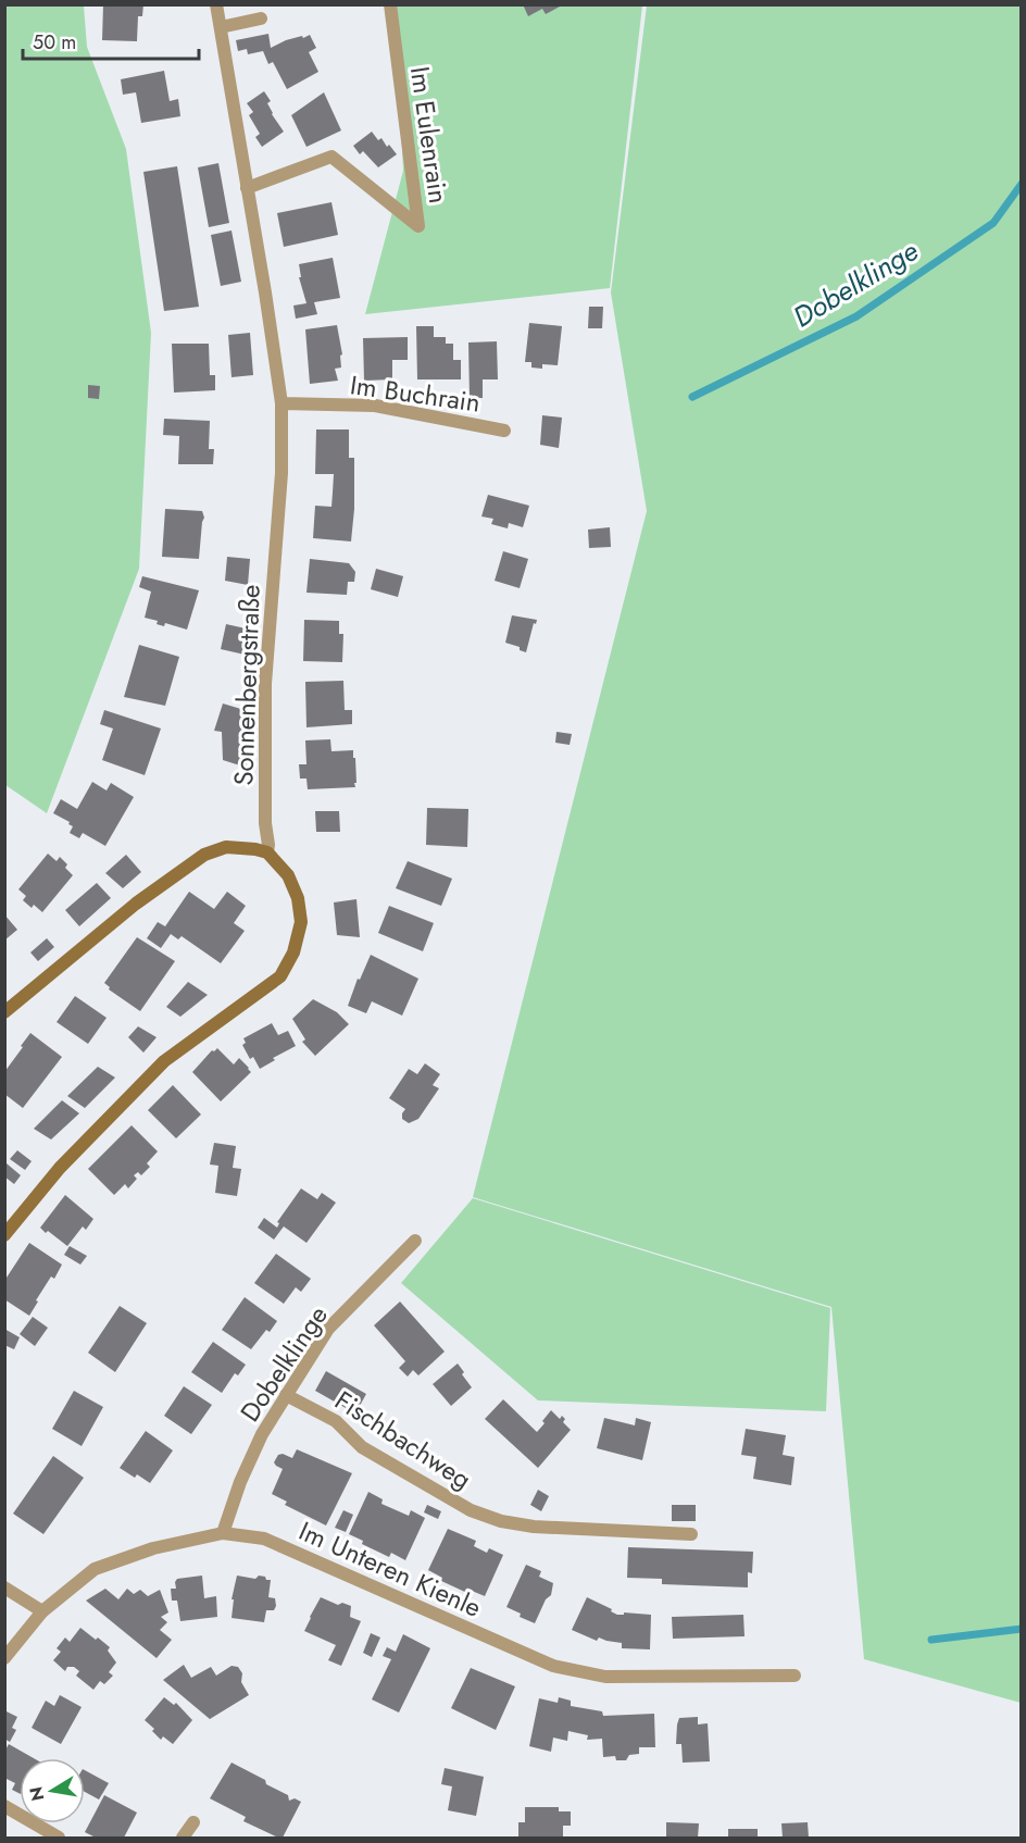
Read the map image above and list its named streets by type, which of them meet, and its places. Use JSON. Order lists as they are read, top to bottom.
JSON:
{
  "streets": {
    "street": [
      "Im Eulenrain",
      "Im Buchrain",
      "Sonnenbergstraße",
      "Dobelklinge",
      "Fischbachweg",
      "Im Unteren Kienle"
    ]
  },
  "crossings": [
    ["Im Eulenrain", "Sonnenbergstraße"],
    ["Im Buchrain", "Sonnenbergstraße"],
    ["Dobelklinge", "Fischbachweg"],
    ["Dobelklinge", "Im Unteren Kienle"]
  ],
  "water": ["Dobelklinge"],
  "scale_bar": "50 m",
  "north": "left"
}
